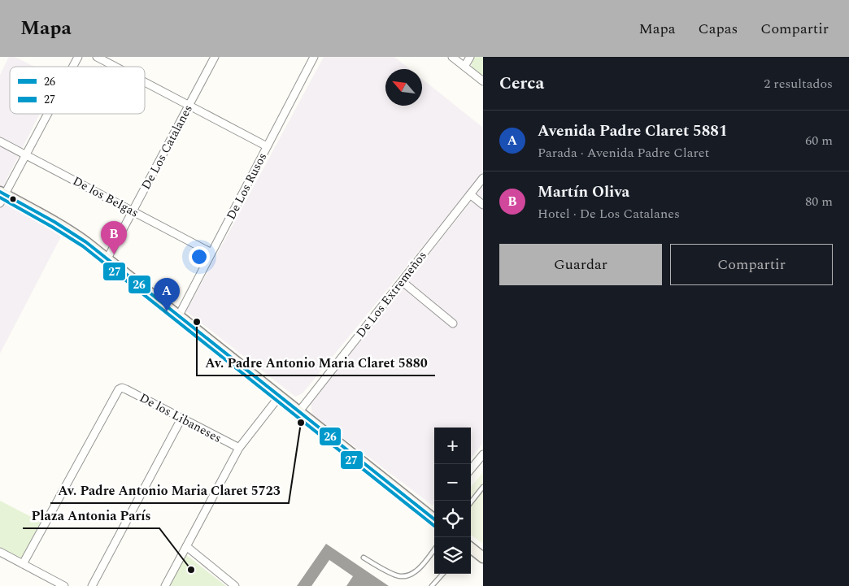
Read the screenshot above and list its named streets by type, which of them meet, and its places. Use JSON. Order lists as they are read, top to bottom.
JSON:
{
  "streets": {
    "street": [
      "De Los Catalanes",
      "De Los Rusos",
      "De los Belgas",
      "De Los Extremeños",
      "De los Libaneses"
    ]
  },
  "crossings": [
    ["De Los Catalanes", "De los Belgas"],
    ["De Los Rusos", "De los Belgas"]
  ],
  "places": ["Av. Padre Antonio Maria Claret 5880", "Av. Padre Antonio Maria Claret 5723", "Plaza Antonia París"],
  "lines": ["transit line 26", "transit line 27"],
  "legend": ["26", "27"],
  "north": "top left",
  "page": {
    "header": "Mapa",
    "nav": ["Mapa", "Capas", "Compartir"],
    "heading": ["Cerca", "2 resultados"],
    "list": [
      {
        "mark": "A",
        "name": "Avenida Padre Claret 5881",
        "note": "Parada · Avenida Padre Claret",
        "value": "60 m"
      },
      {
        "mark": "B",
        "name": "Martín Oliva",
        "note": "Hotel · De Los Catalanes",
        "value": "80 m"
      }
    ],
    "pins": ["B", "A"],
    "buttons": ["Guardar", "Compartir"],
    "map_buttons": ["+", "−"]
  }
}
